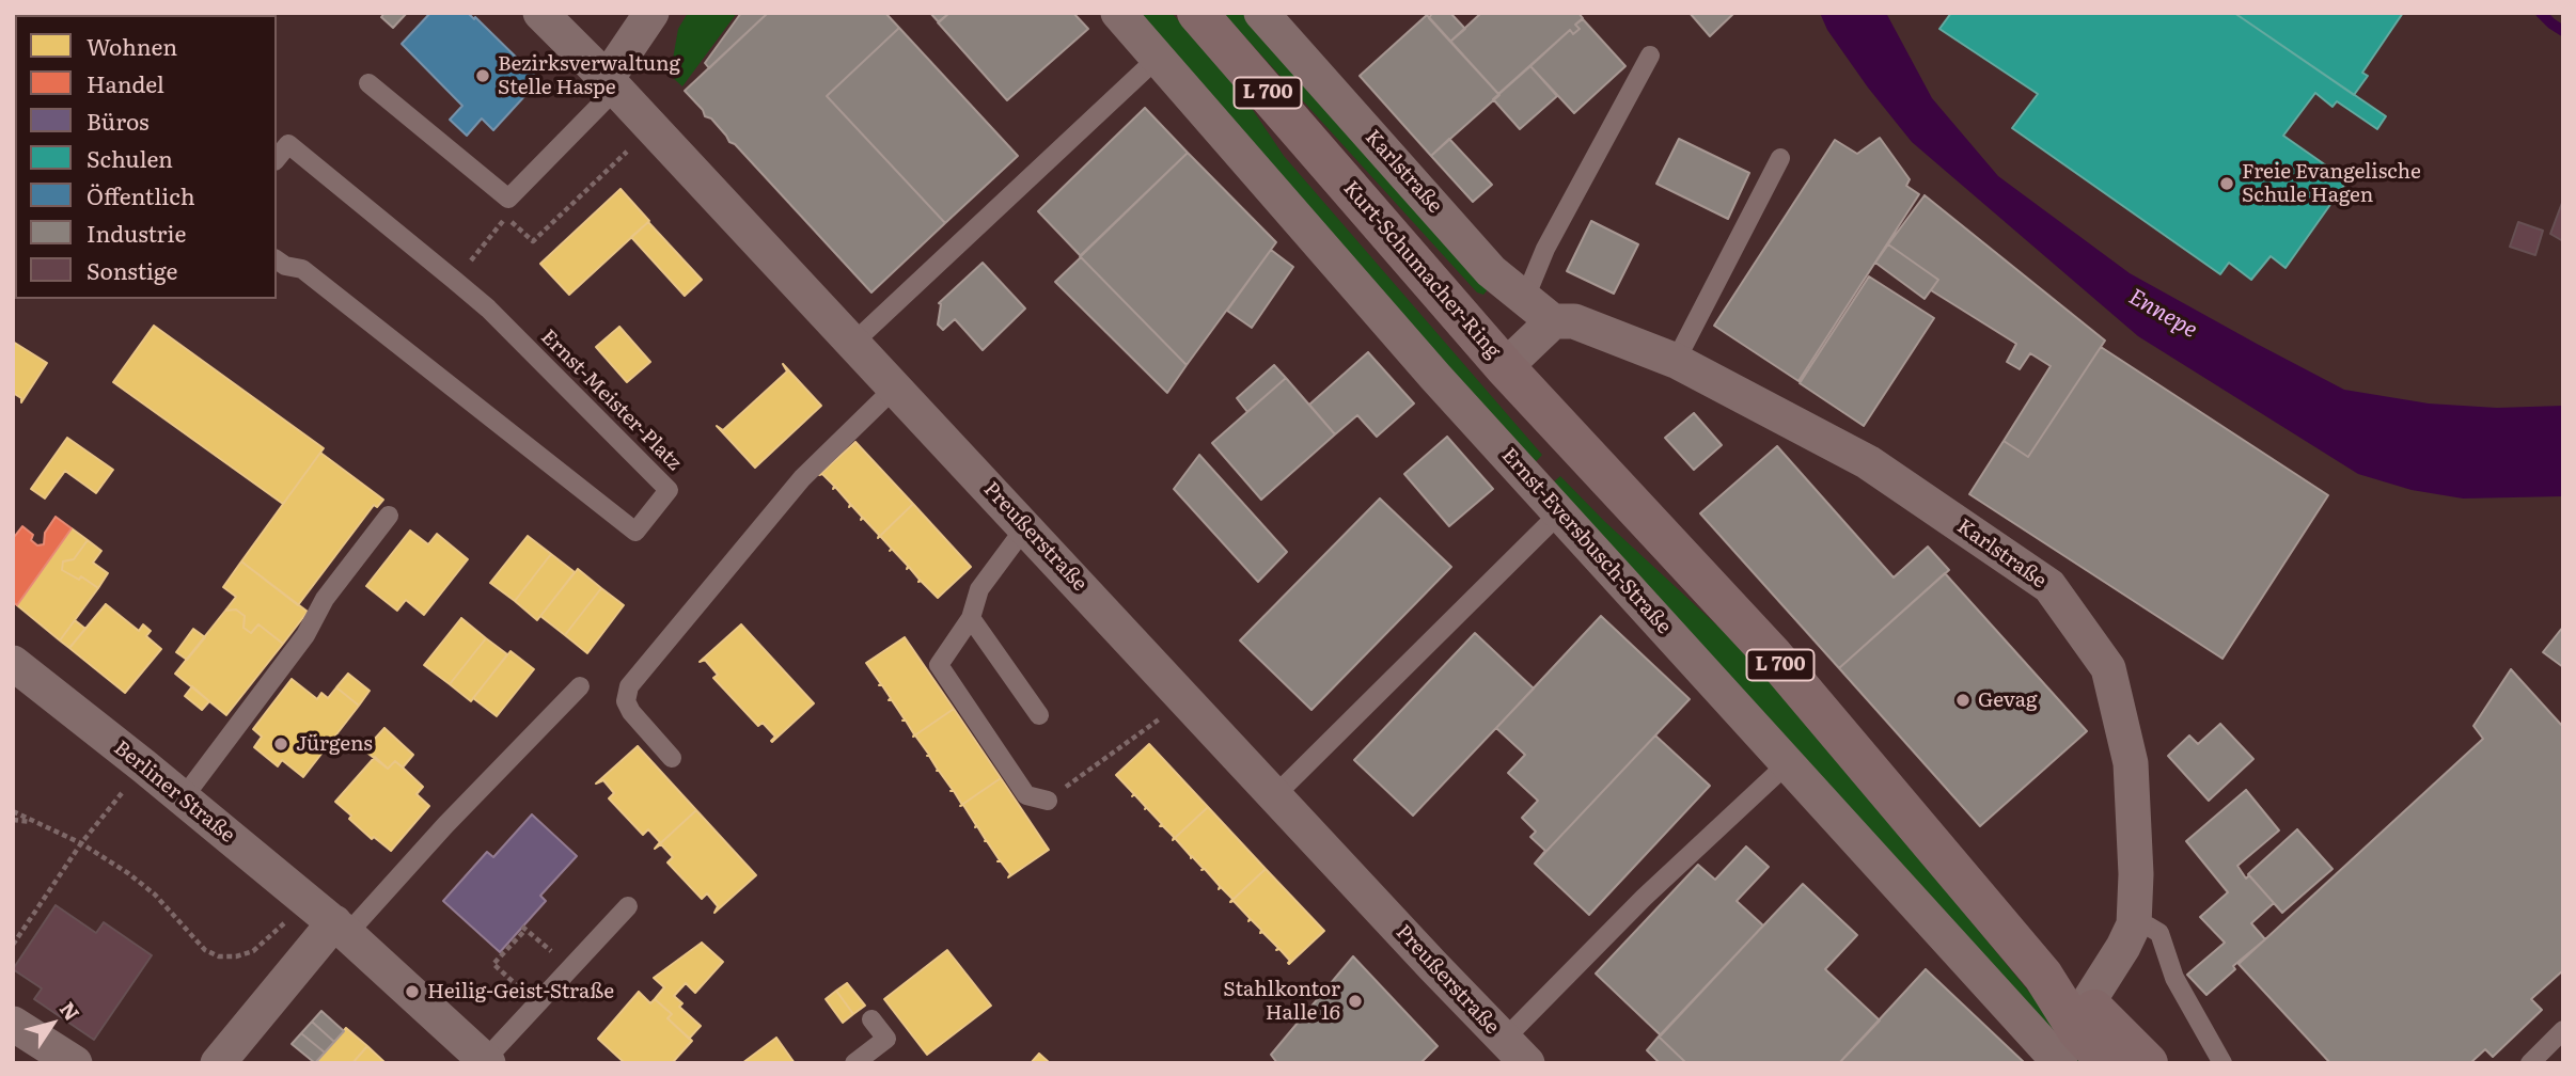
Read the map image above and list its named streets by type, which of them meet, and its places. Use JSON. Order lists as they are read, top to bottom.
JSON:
{
  "streets": {
    "main road": ["L 700", "Kurt-Schumacher-Ring"],
    "street": [
      "Karlstraße",
      "Preußerstraße",
      "Ernst-Eversbusch-Straße",
      "Berliner Straße"
    ],
    "lane": ["Ernst-Meister-Platz"]
  },
  "crossings": [
    ["L 700", "Karlstraße"],
    ["L 700", "Kurt-Schumacher-Ring"]
  ],
  "water": ["Ennepe"],
  "places": [
    "Bezirksverwaltung Stelle Haspe",
    "Freie Evangelische Schule Hagen",
    "Gevag",
    "Jürgens",
    "Heilig-Geist-Straße",
    "Stahlkontor Halle 16"
  ],
  "legend": [
    "Wohnen",
    "Handel",
    "Büros",
    "Schulen",
    "Öffentlich",
    "Industrie",
    "Sonstige"
  ],
  "north": "top right"
}
